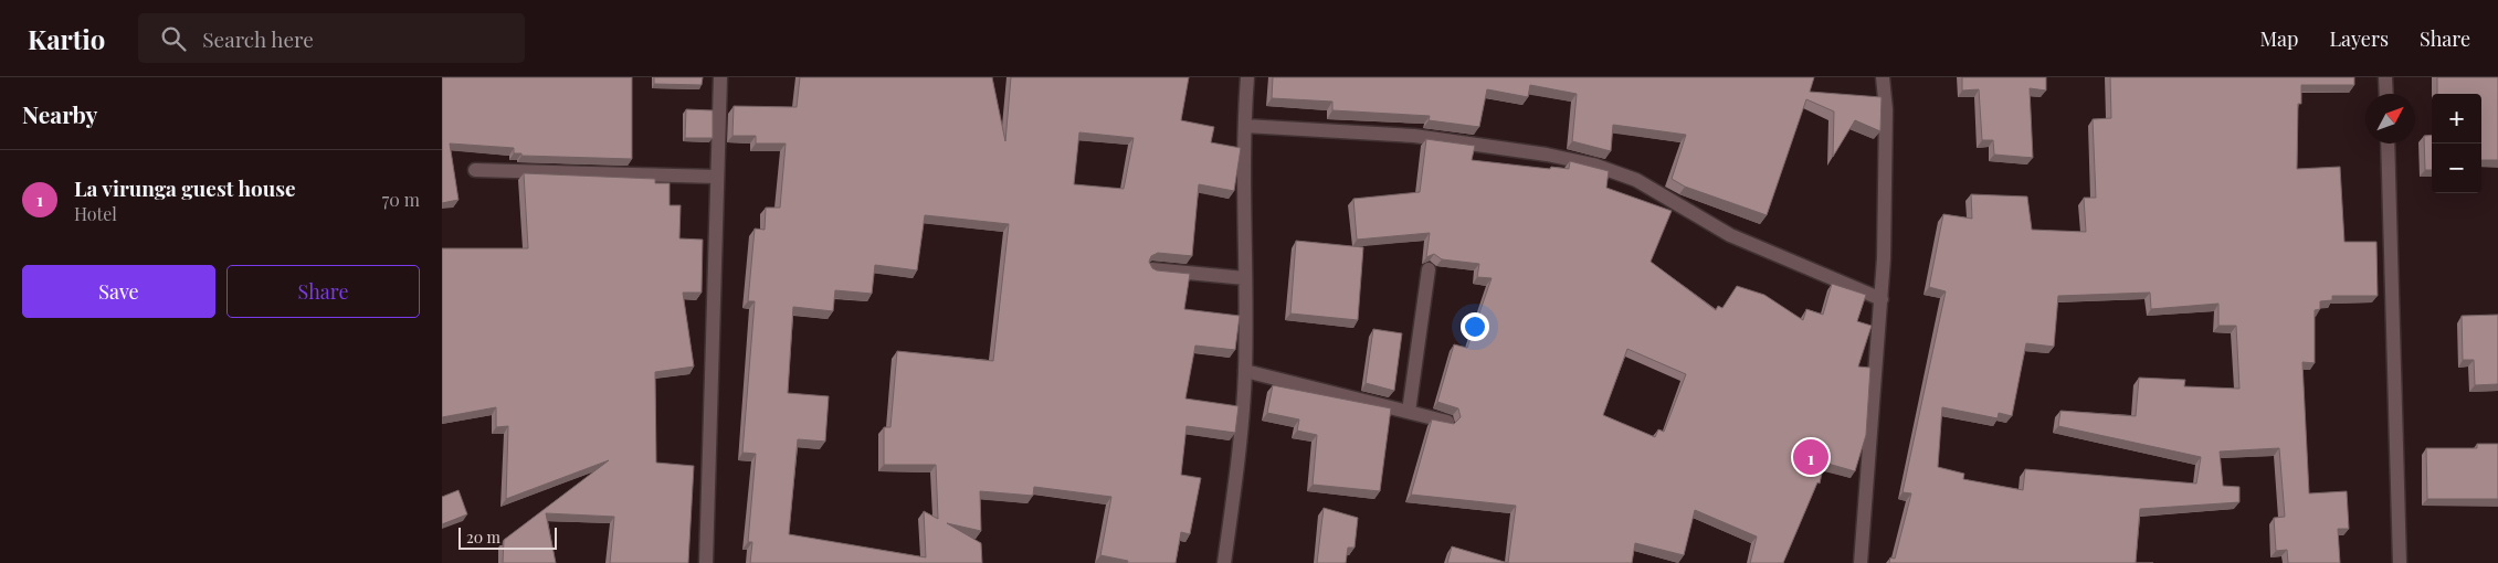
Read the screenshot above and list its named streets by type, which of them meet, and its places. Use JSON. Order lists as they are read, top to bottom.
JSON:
{
  "scale_bar": "20 m",
  "north": "top right",
  "page": {
    "header": "Kartio",
    "search": "Search here",
    "nav": ["Map", "Layers", "Share"],
    "heading": "Nearby",
    "map_buttons": ["+", "−"],
    "list": [
      {
        "mark": "1",
        "name": "La virunga guest house",
        "note": "Hotel",
        "value": "70 m"
      }
    ],
    "buttons": ["Save", "Share"],
    "pins": "1",
    "scale": "20 m"
  }
}
